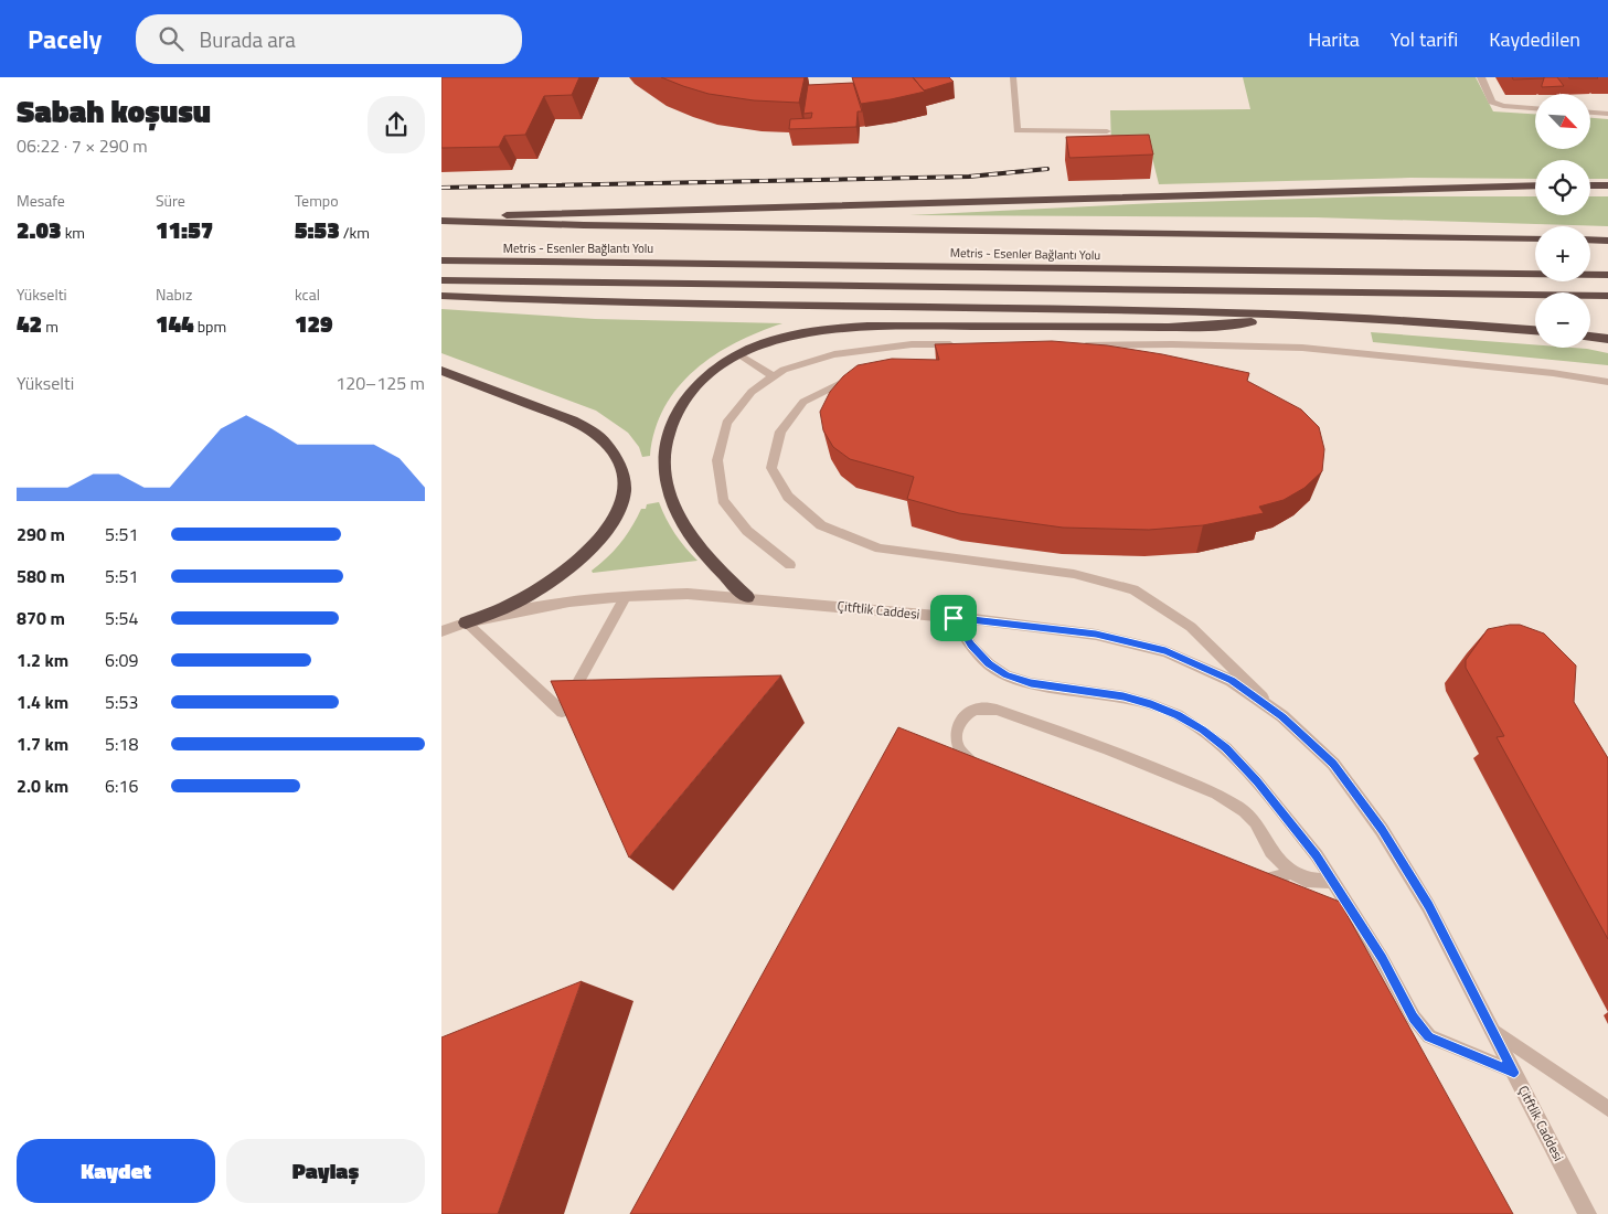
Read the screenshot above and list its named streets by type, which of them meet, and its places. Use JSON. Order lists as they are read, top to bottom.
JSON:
{
  "streets": {
    "highway": ["Metris - Esenler Bağlantı Yolu"],
    "street": ["Çitftlik Caddesi"]
  },
  "north": "bottom right",
  "page": {
    "header": "Pacely",
    "search": "Burada ara",
    "nav": ["Harita", "Yol tarifi", "Kaydedilen"],
    "heading": ["Sabah koşusu", "06:22 · 7 × 290 m"],
    "map_buttons": ["+", "−"],
    "stats": [
      ["Mesafe", "2.03 km"],
      ["Süre", "11:57"],
      ["Tempo", "5:53 /km"],
      ["Yükselti", "42 m"],
      ["Nabız", "144 bpm"],
      ["kcal", "129"]
    ],
    "chart": ["Yükselti", "120–125 m"],
    "list": [
      {
        "name": "290 m",
        "note": "5:51"
      },
      {
        "name": "580 m",
        "note": "5:51"
      },
      {
        "name": "870 m",
        "note": "5:54"
      },
      {
        "name": "1.2 km",
        "note": "6:09"
      },
      {
        "name": "1.4 km",
        "note": "5:53"
      },
      {
        "name": "1.7 km",
        "note": "5:18"
      },
      {
        "name": "2.0 km",
        "note": "6:16"
      }
    ],
    "buttons": ["Kaydet", "Paylaş"]
  }
}
